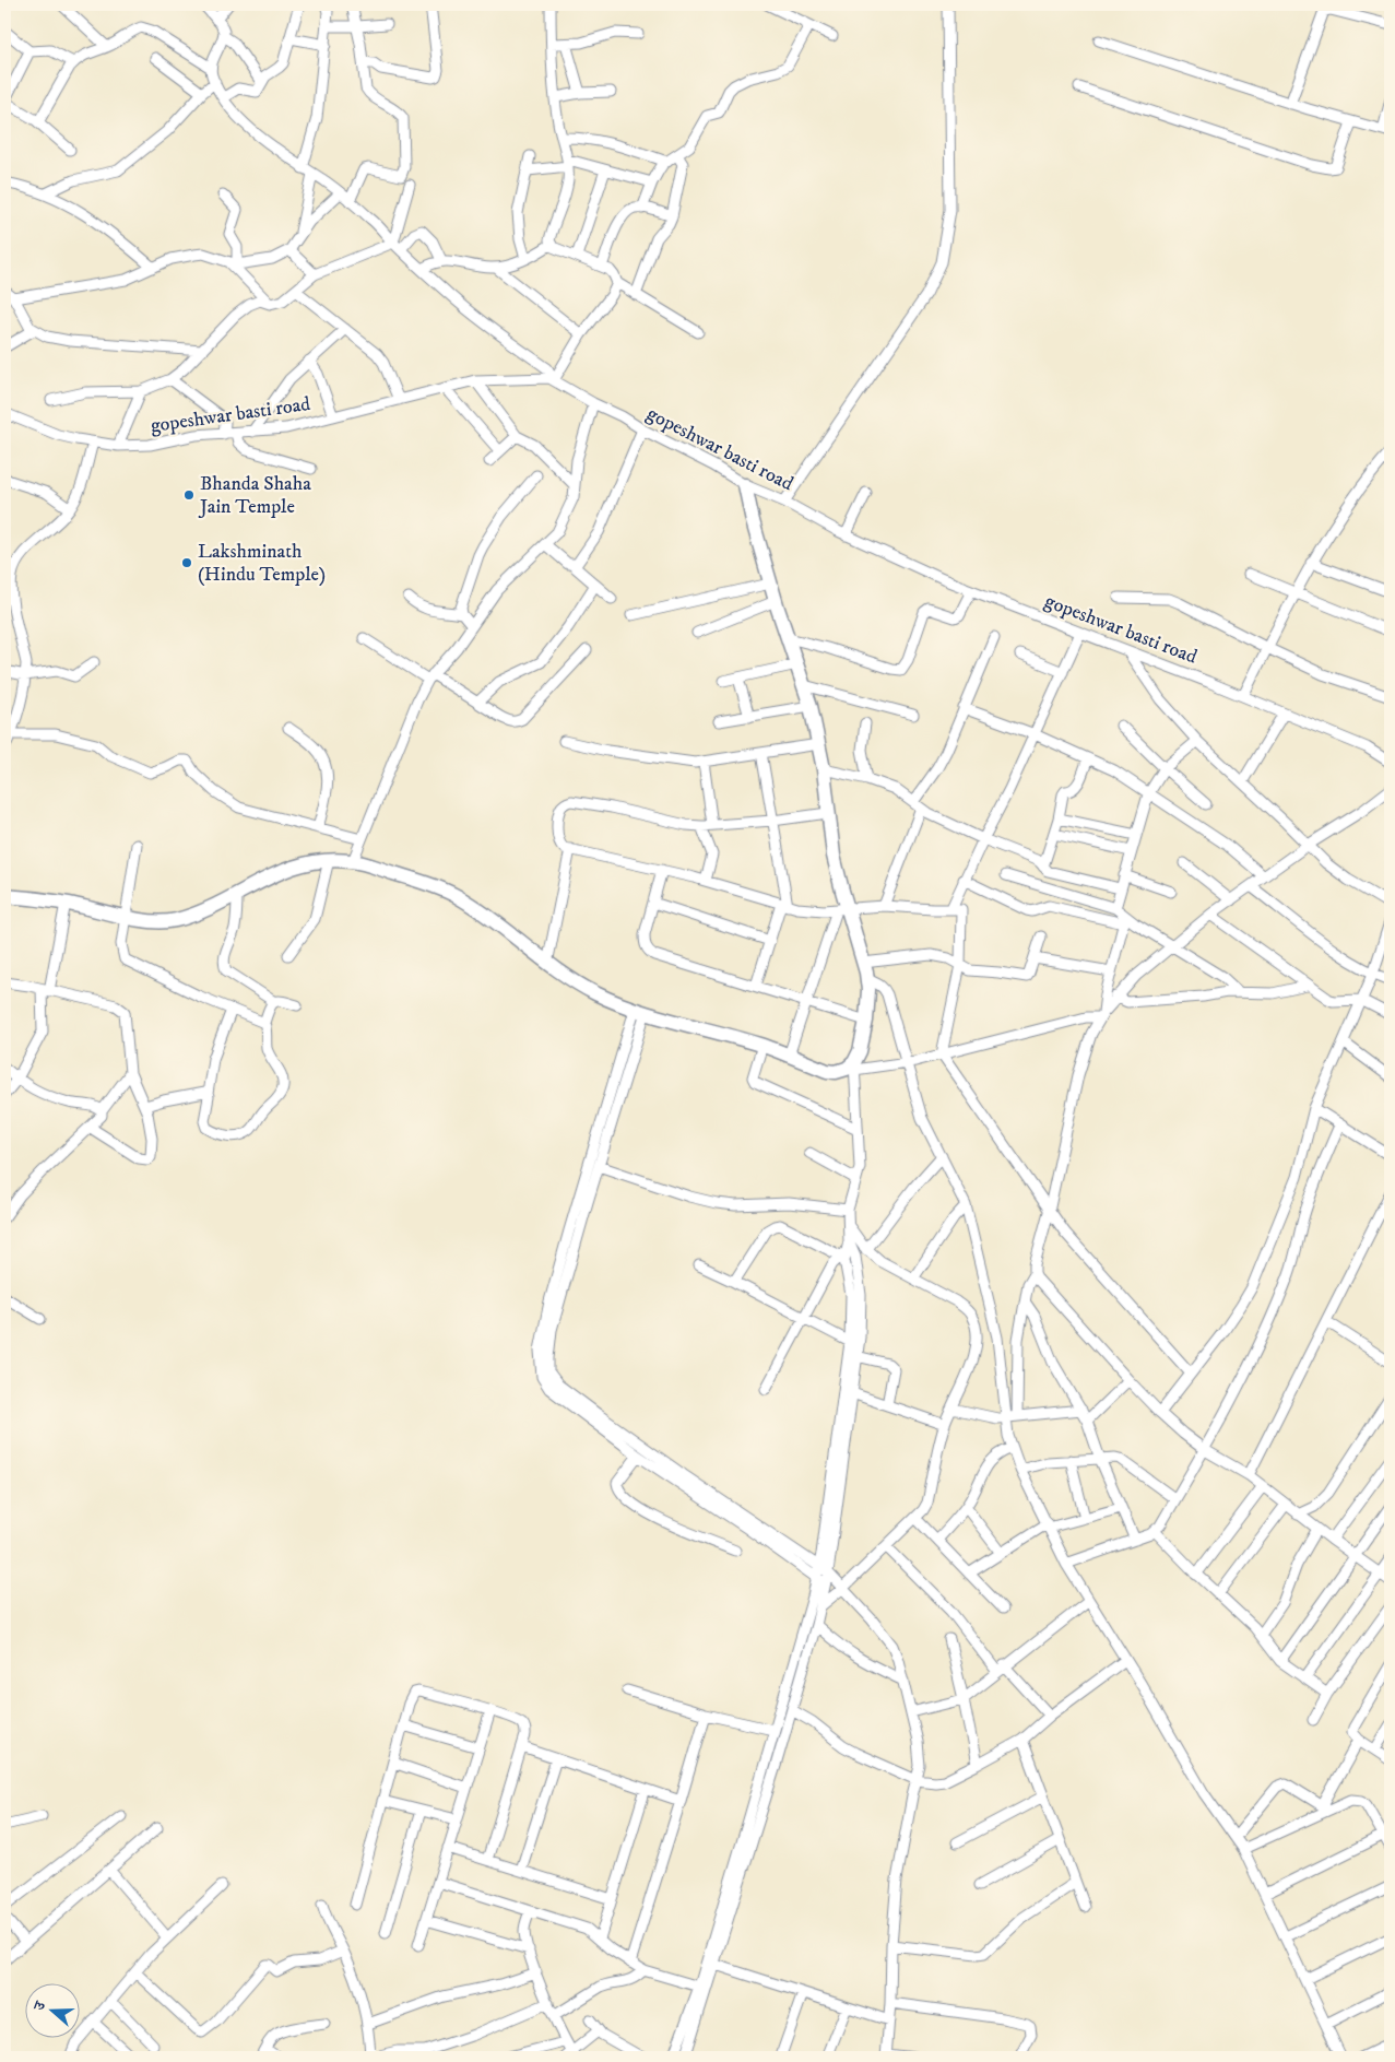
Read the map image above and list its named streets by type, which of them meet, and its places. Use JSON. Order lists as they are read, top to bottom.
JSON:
{
  "streets": {
    "street": ["gopeshwar basti road"]
  },
  "places": ["Bhanda Shaha Jain Temple", "Lakshminath (Hindu Temple)"],
  "north": "left"
}
